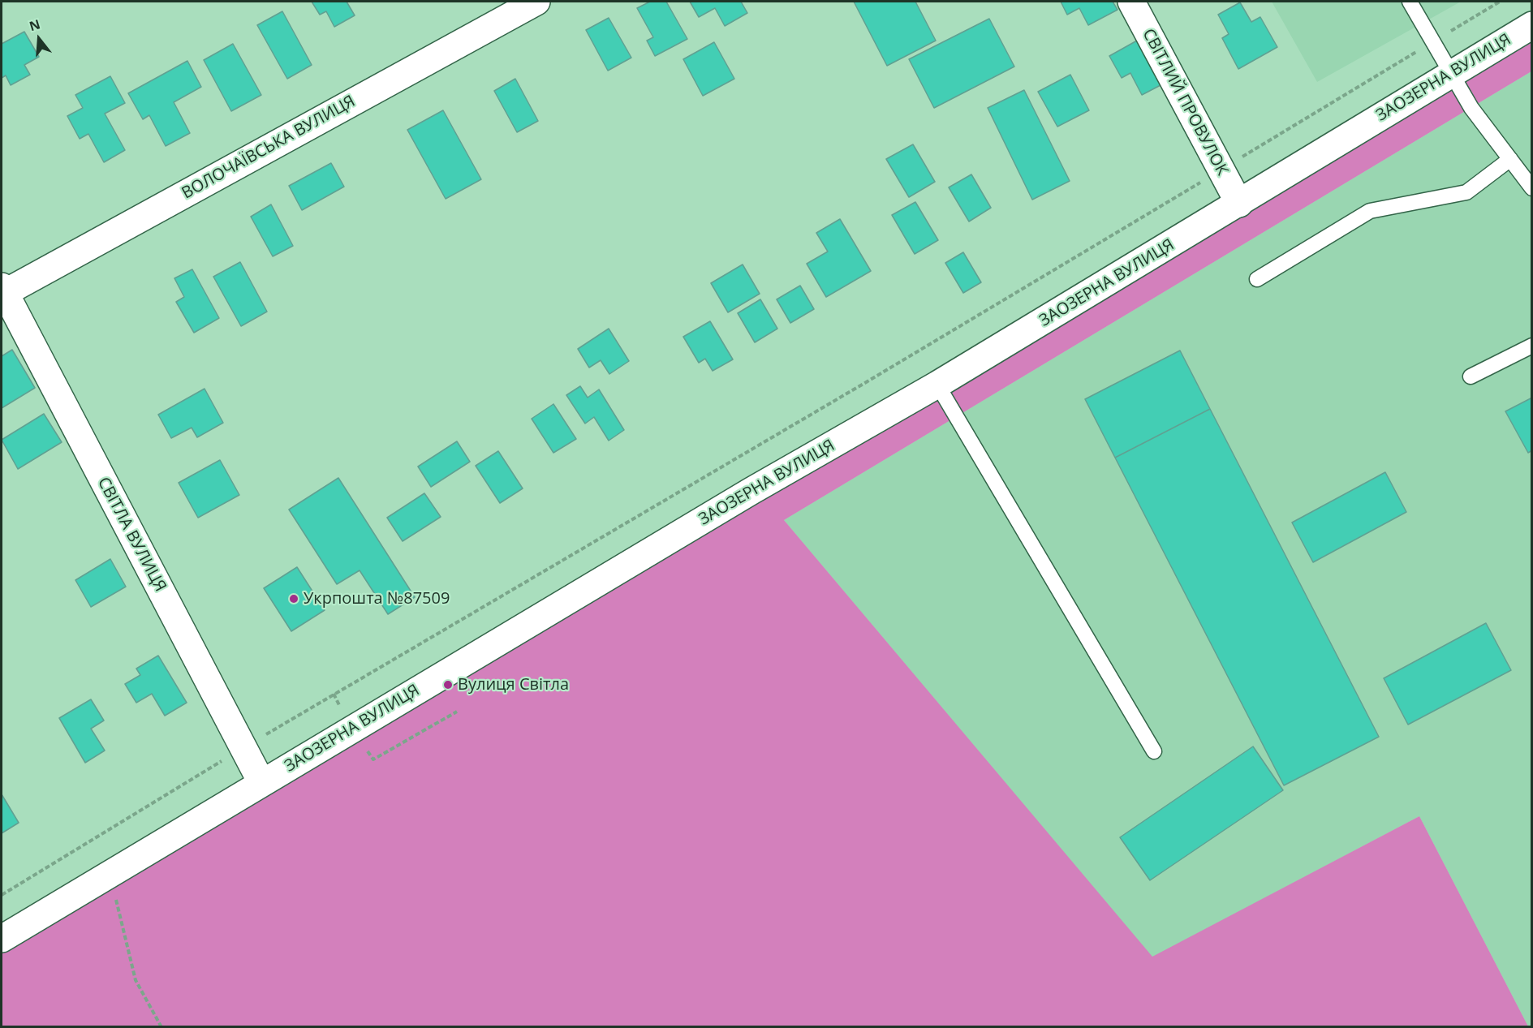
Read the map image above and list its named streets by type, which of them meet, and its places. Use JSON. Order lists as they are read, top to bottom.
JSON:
{
  "streets": {
    "street": [
      "ЗАОЗЕРНА ВУЛИЦЯ",
      "СВІТЛИЙ ПРОВУЛОК",
      "ВОЛОЧАЇВСЬКА ВУЛИЦЯ",
      "СВІТЛА ВУЛИЦЯ"
    ]
  },
  "crossings": [
    ["ЗАОЗЕРНА ВУЛИЦЯ", "СВІТЛИЙ ПРОВУЛОК"],
    ["ЗАОЗЕРНА ВУЛИЦЯ", "СВІТЛА ВУЛИЦЯ"],
    ["ВОЛОЧАЇВСЬКА ВУЛИЦЯ", "СВІТЛА ВУЛИЦЯ"]
  ],
  "places": ["Укрпошта №87509", "Вулиця Світла"],
  "north": "top"
}
